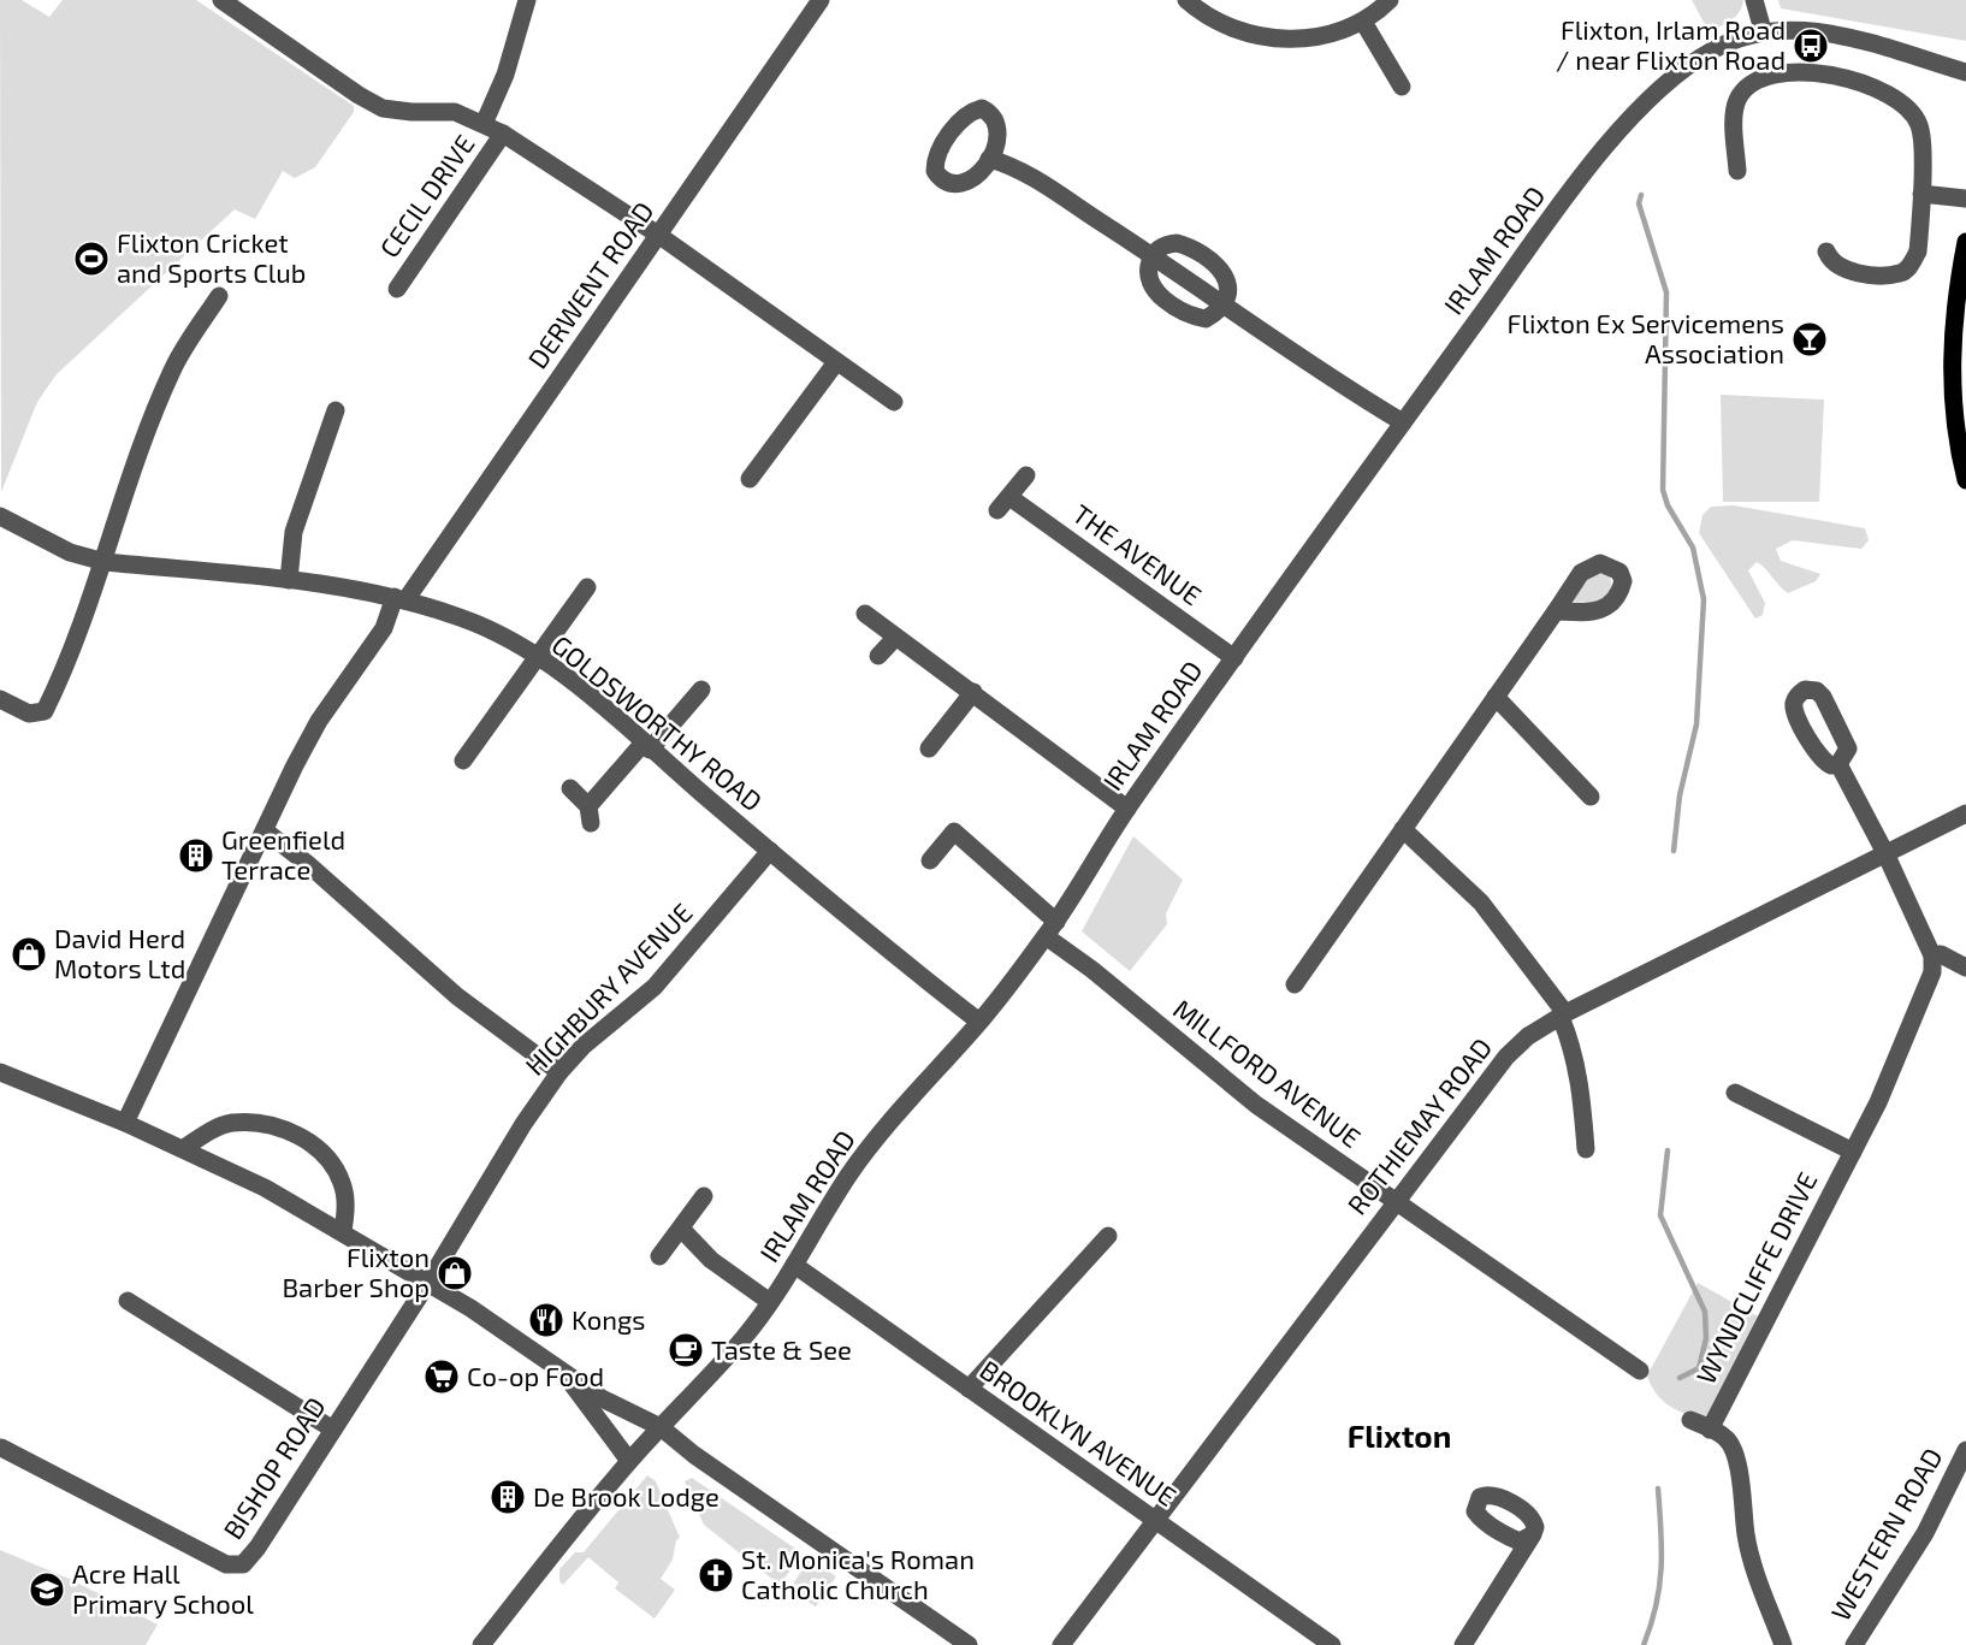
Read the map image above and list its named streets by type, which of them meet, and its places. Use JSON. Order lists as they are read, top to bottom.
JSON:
{
  "streets": {
    "street": [
      "CECIL DRIVE",
      "IRLAM ROAD",
      "DERWENT ROAD",
      "THE AVENUE",
      "GOLDSWORTHY ROAD",
      "HIGHBURY AVENUE",
      "MILLFORD AVENUE",
      "ROTHIEMAY ROAD",
      "WYNDCLIFFE DRIVE",
      "BROOKLYN AVENUE",
      "BISHOP ROAD",
      "WESTERN ROAD"
    ]
  },
  "crossings": [
    ["IRLAM ROAD", "THE AVENUE"],
    ["IRLAM ROAD", "GOLDSWORTHY ROAD"],
    ["IRLAM ROAD", "MILLFORD AVENUE"],
    ["IRLAM ROAD", "BROOKLYN AVENUE"],
    ["DERWENT ROAD", "GOLDSWORTHY ROAD"],
    ["GOLDSWORTHY ROAD", "HIGHBURY AVENUE"],
    ["HIGHBURY AVENUE", "BISHOP ROAD"],
    ["MILLFORD AVENUE", "ROTHIEMAY ROAD"],
    ["ROTHIEMAY ROAD", "BROOKLYN AVENUE"]
  ],
  "districts": ["Flixton"],
  "places": {
    "bus stop": ["Flixton, Irlam Road / near Flixton Road"],
    "sports": ["Flixton Cricket and Sports Club"],
    "bar": ["Flixton Ex Servicemens Association"],
    "building": ["Greenfield Terrace", "De Brook Lodge"],
    "shop": ["David Herd Motors Ltd", "Flixton Barber Shop"],
    "restaurant": ["Kongs"],
    "cafe": ["Taste & See"],
    "supermarket": ["Co-op Food"],
    "church": ["St. Monica's Roman Catholic Church"],
    "school or university": ["Acre Hall Primary School"]
  }
}
